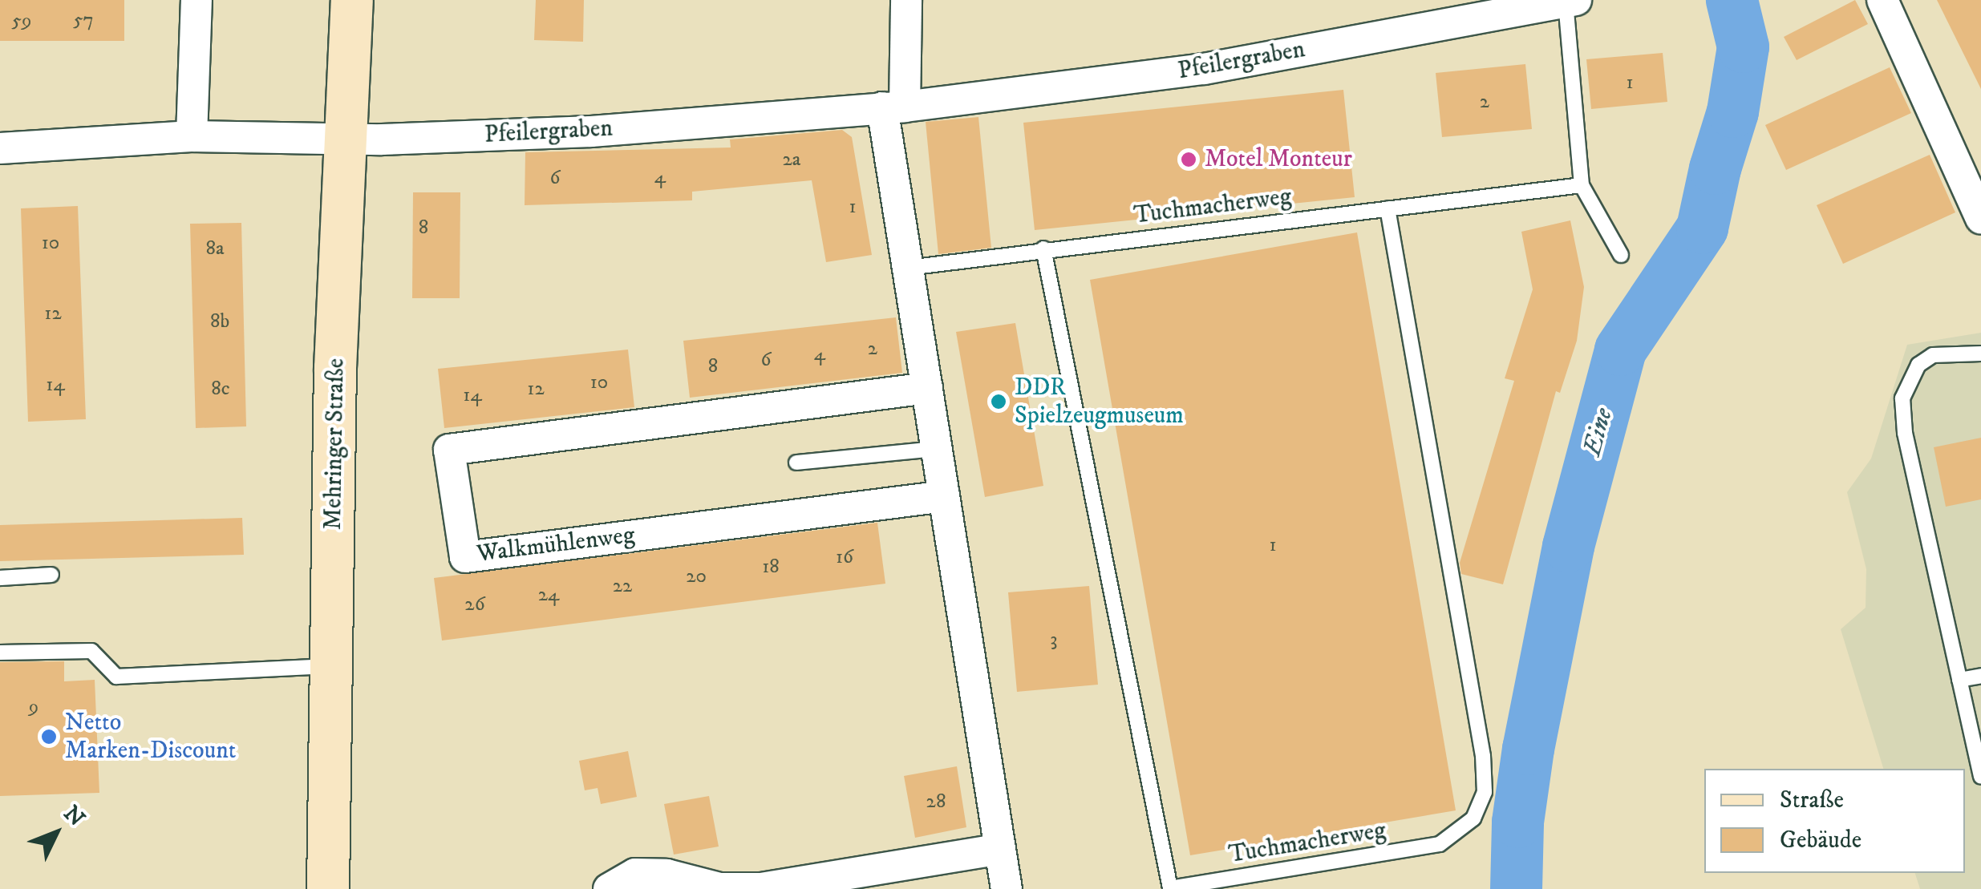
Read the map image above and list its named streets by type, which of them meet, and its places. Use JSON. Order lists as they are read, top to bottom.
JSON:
{
  "streets": {
    "main road": ["Mehringer Straße"],
    "street": ["Pfeilergraben", "Walkmühlenweg"],
    "lane": ["Tuchmacherweg"]
  },
  "crossings": [
    ["Pfeilergraben", "Mehringer Straße"]
  ],
  "water": ["Eine"],
  "places": ["Motel Monteur", "DDR Spielzeugmuseum", "Netto Marken-Discount"],
  "house_numbers": [
    "57",
    "59",
    "1",
    "2",
    "2a",
    "4",
    "6",
    "1",
    "8",
    "10",
    "8a",
    "12",
    "8b",
    "2",
    "4",
    "6",
    "8",
    "10",
    "14",
    "8c",
    "12",
    "14",
    "1",
    "16",
    "18",
    "20",
    "22",
    "24",
    "26",
    "3",
    "9",
    "28"
  ],
  "legend": ["Straße", "Gebäude"],
  "north": "top right"
}
